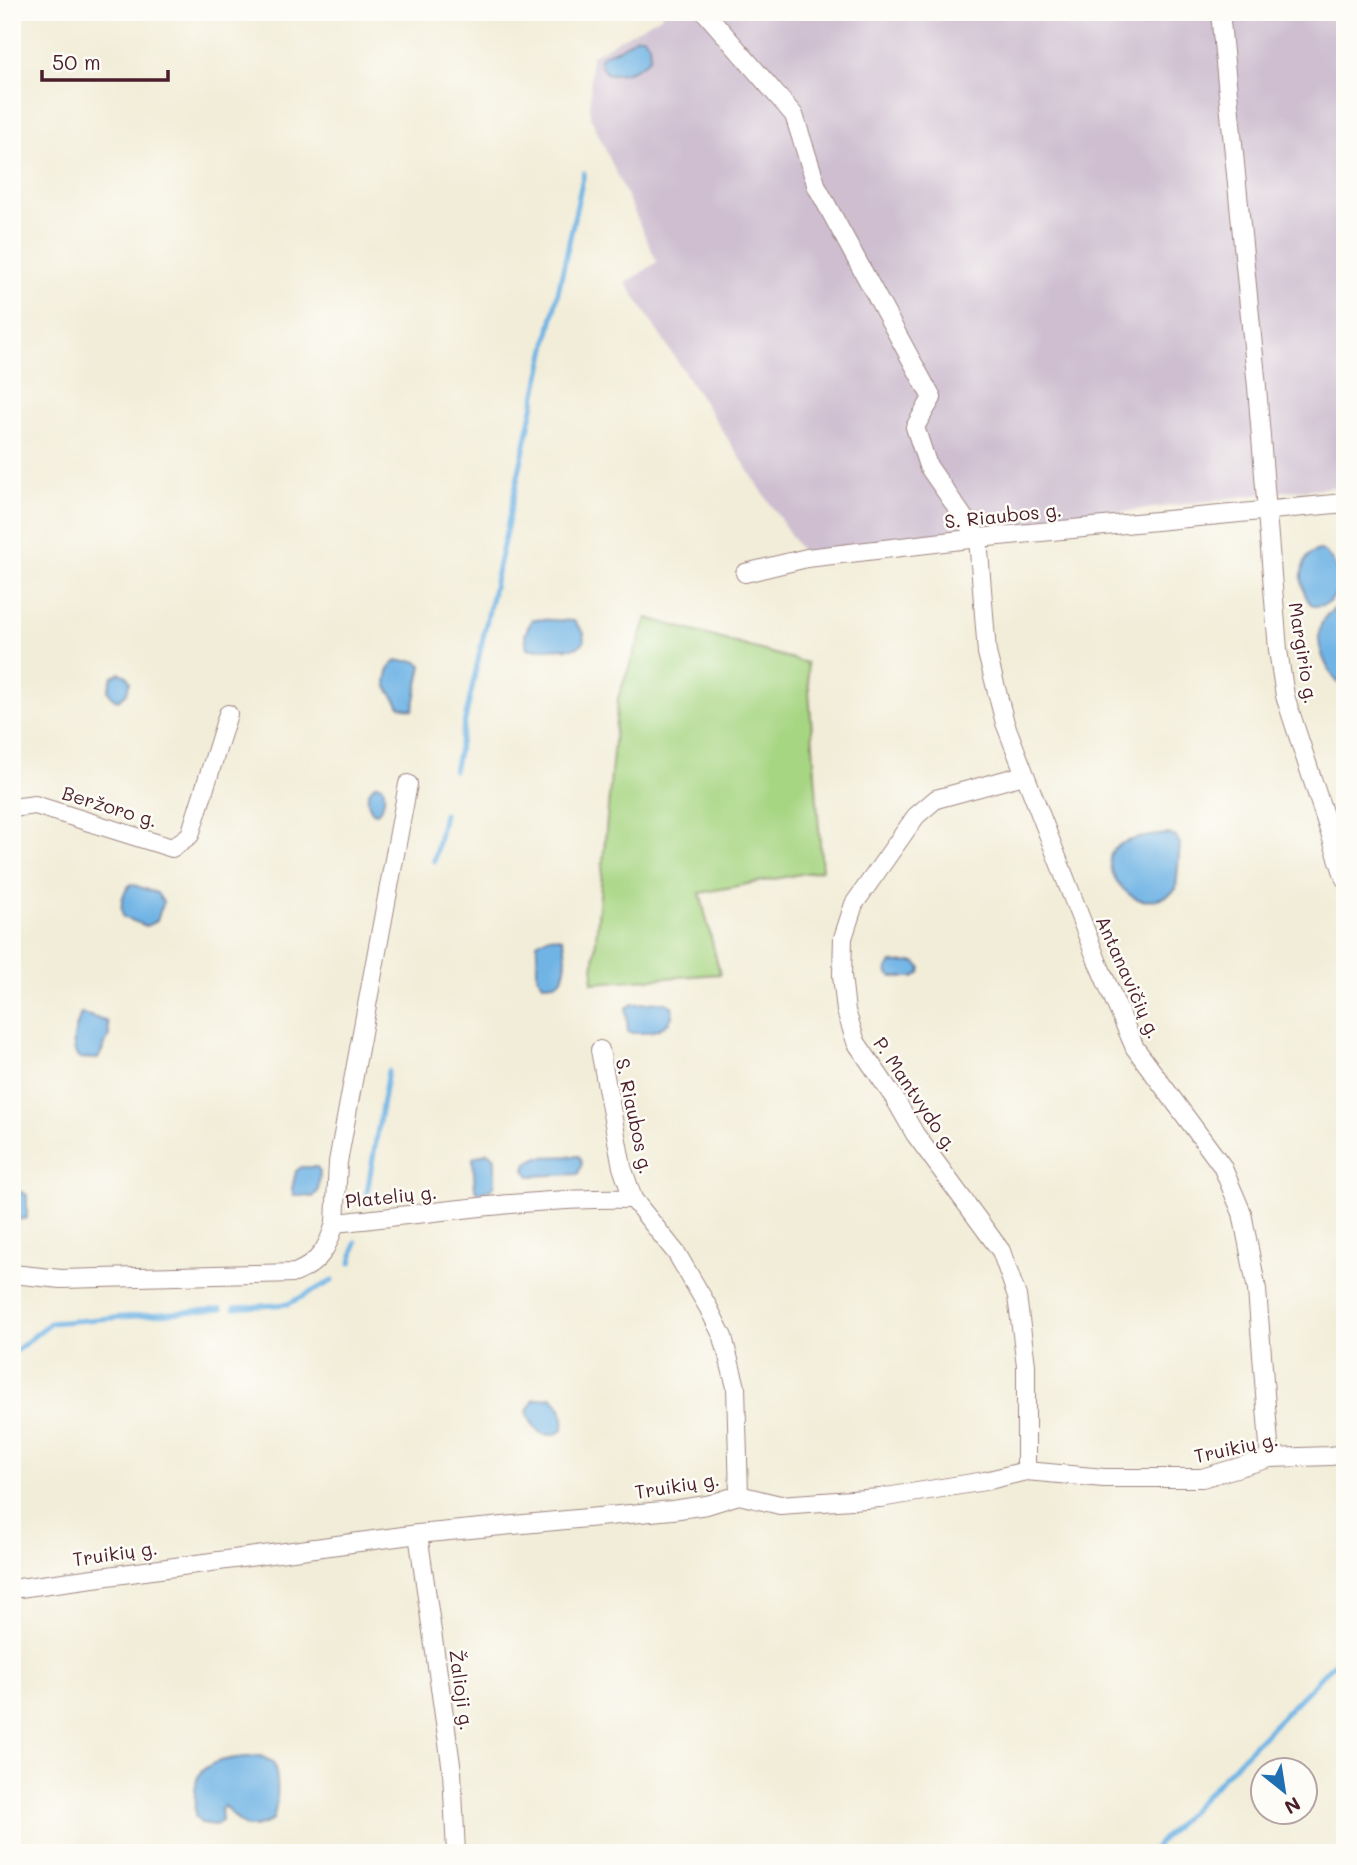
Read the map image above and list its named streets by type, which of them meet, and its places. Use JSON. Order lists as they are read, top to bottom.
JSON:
{
  "streets": {
    "street": [
      "S. Riaubos g.",
      "Margirio g.",
      "Beržoro g.",
      "Antanavičių g.",
      "P. Mantvydo g.",
      "Platelių g.",
      "Truikių g.",
      "Žalioji g."
    ]
  },
  "crossings": [
    ["S. Riaubos g.", "Margirio g."],
    ["S. Riaubos g.", "Antanavičių g."],
    ["S. Riaubos g.", "Platelių g."],
    ["S. Riaubos g.", "Truikių g."],
    ["Antanavičių g.", "P. Mantvydo g."],
    ["Antanavičių g.", "Truikių g."],
    ["P. Mantvydo g.", "Truikių g."],
    ["Truikių g.", "Žalioji g."]
  ],
  "scale_bar": "50 m",
  "north": "bottom right"
}
